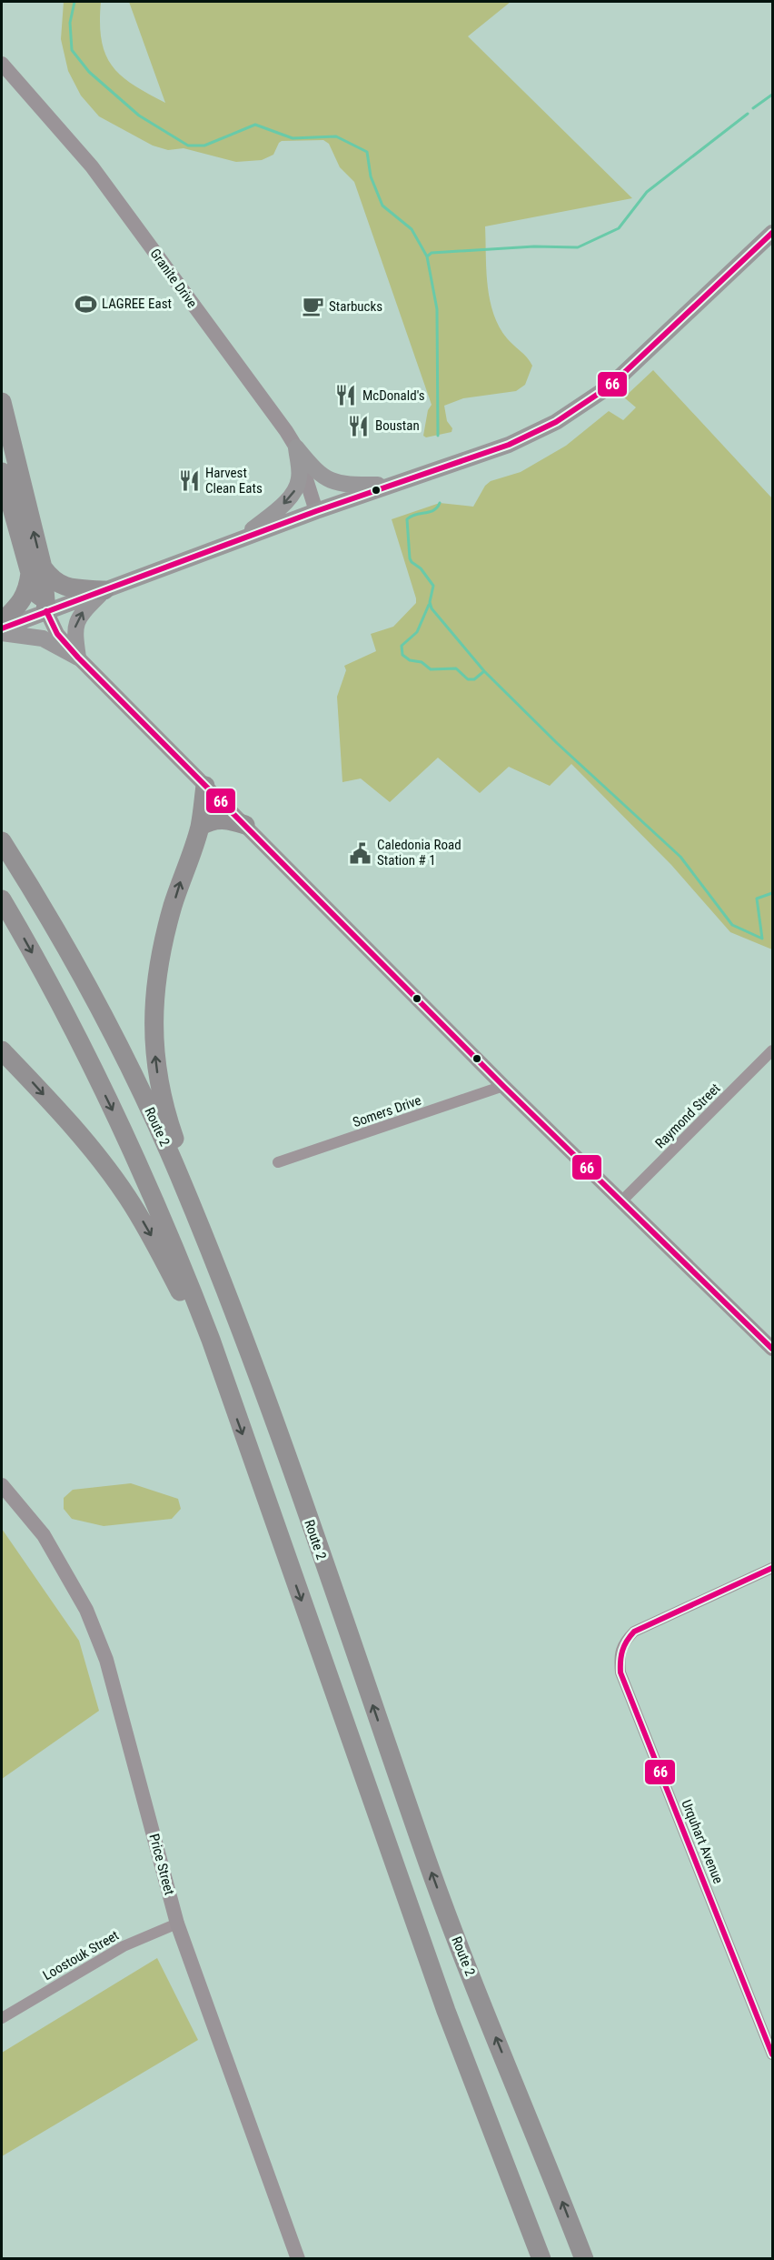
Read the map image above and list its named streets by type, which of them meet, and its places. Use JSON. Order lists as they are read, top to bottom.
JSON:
{
  "streets": {
    "highway": ["Route 2"],
    "street": [
      "Granite Drive",
      "Somers Drive",
      "Raymond Street",
      "Urquhart Avenue",
      "Price Street",
      "Loostouk Street"
    ]
  },
  "crossings": [
    ["Price Street", "Loostouk Street"]
  ],
  "places": {
    "sports": ["LAGREE East"],
    "cafe": ["Starbucks"],
    "restaurant": ["McDonald's", "Boustan", "Harvest Clean Eats"],
    "public building": ["Caledonia Road Station # 1"]
  },
  "lines": ["transit line 66"]
}
